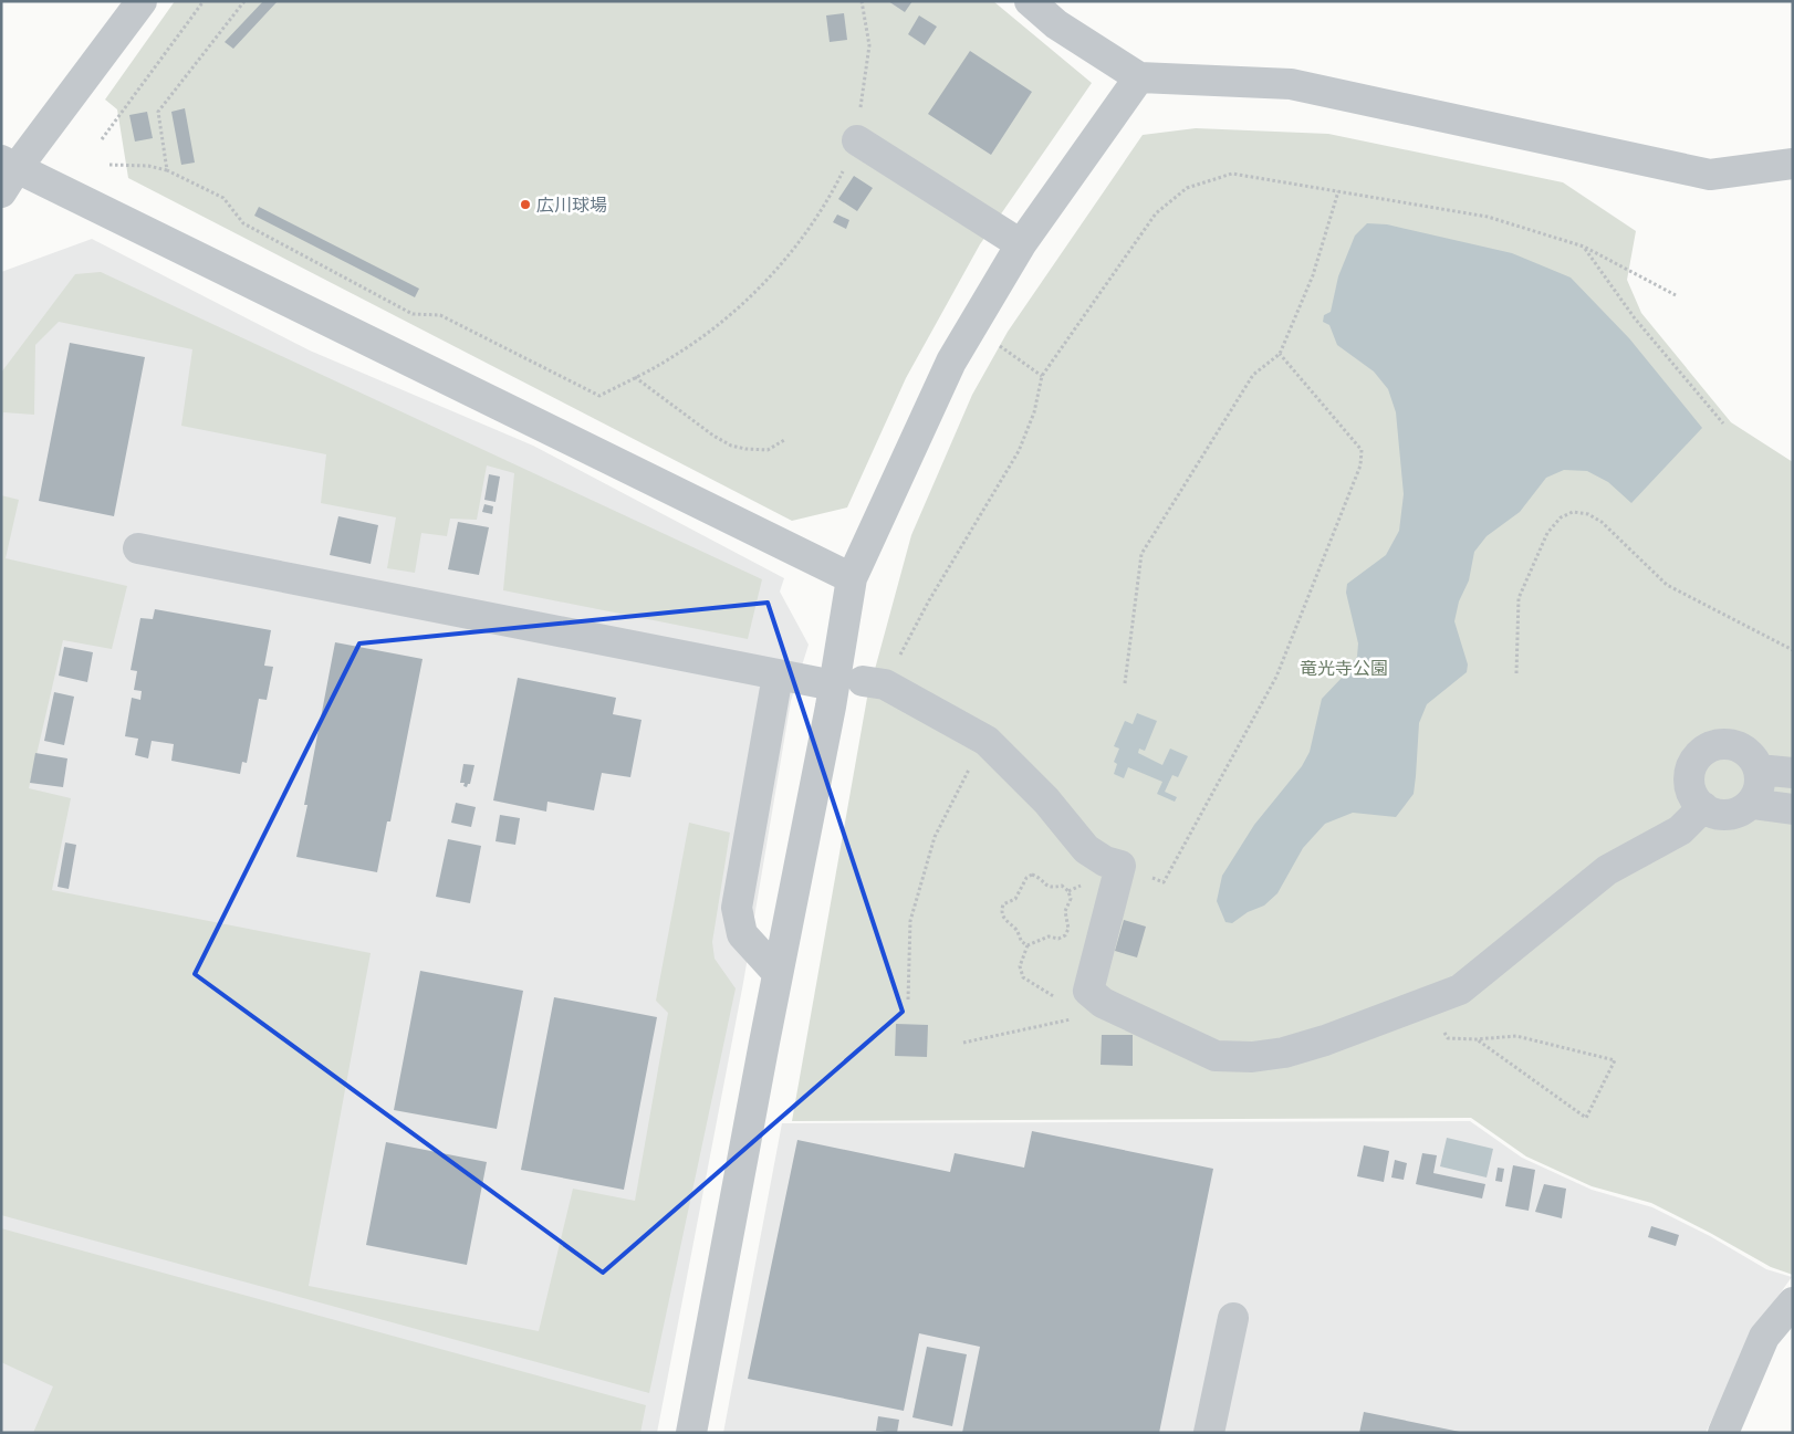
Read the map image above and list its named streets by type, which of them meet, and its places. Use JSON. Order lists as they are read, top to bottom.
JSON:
{
  "parks": ["竜光寺公園"],
  "places": ["広川球場"]
}
